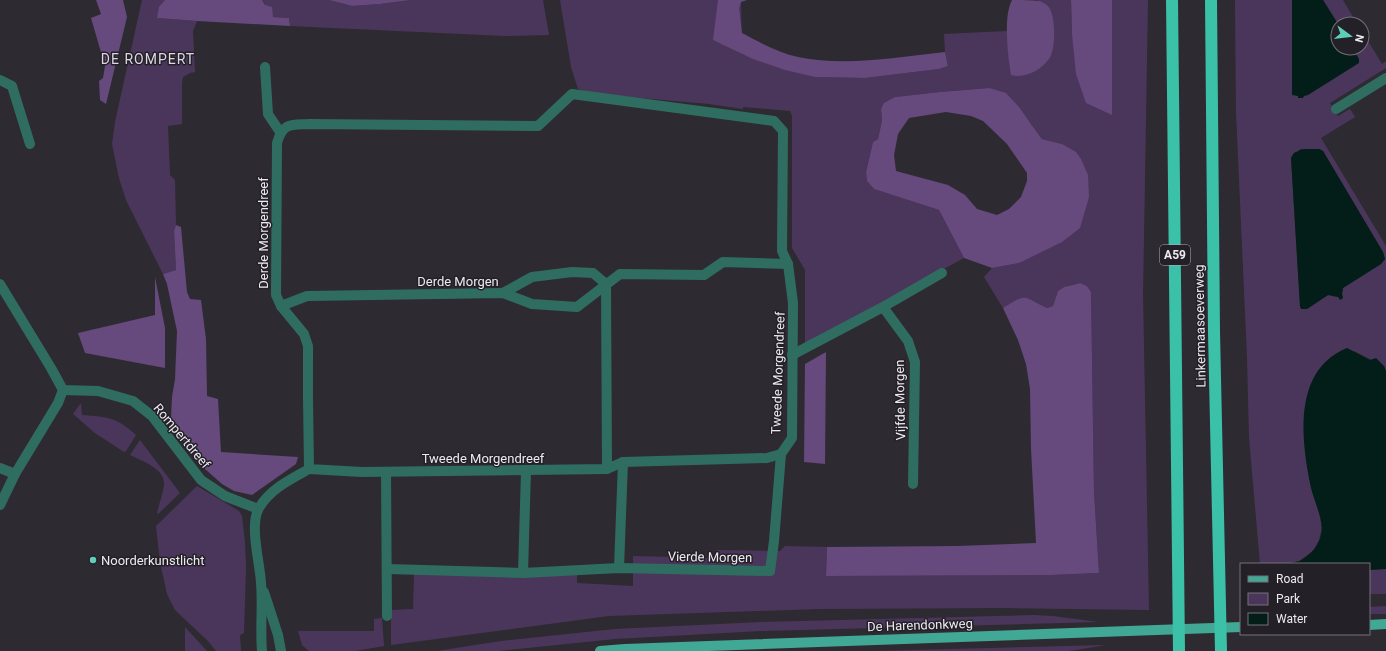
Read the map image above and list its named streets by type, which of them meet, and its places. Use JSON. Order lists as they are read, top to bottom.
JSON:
{
  "streets": {
    "highway": ["A59", "Linkermaasoeverweg"],
    "main road": ["De Harendonkweg"],
    "street": [
      "Derde Morgendreef",
      "Derde Morgen",
      "Tweede Morgendreef",
      "Vijfde Morgen",
      "Rompertdreef",
      "Vierde Morgen"
    ]
  },
  "crossings": [
    ["Derde Morgendreef", "Derde Morgen"],
    ["Derde Morgendreef", "Tweede Morgendreef"],
    ["Derde Morgen", "Tweede Morgendreef"],
    ["Tweede Morgendreef", "Vierde Morgen"]
  ],
  "districts": ["DE ROMPERT"],
  "places": ["Noorderkunstlicht"],
  "legend": ["Road", "Park", "Water"],
  "north": "right"
}
